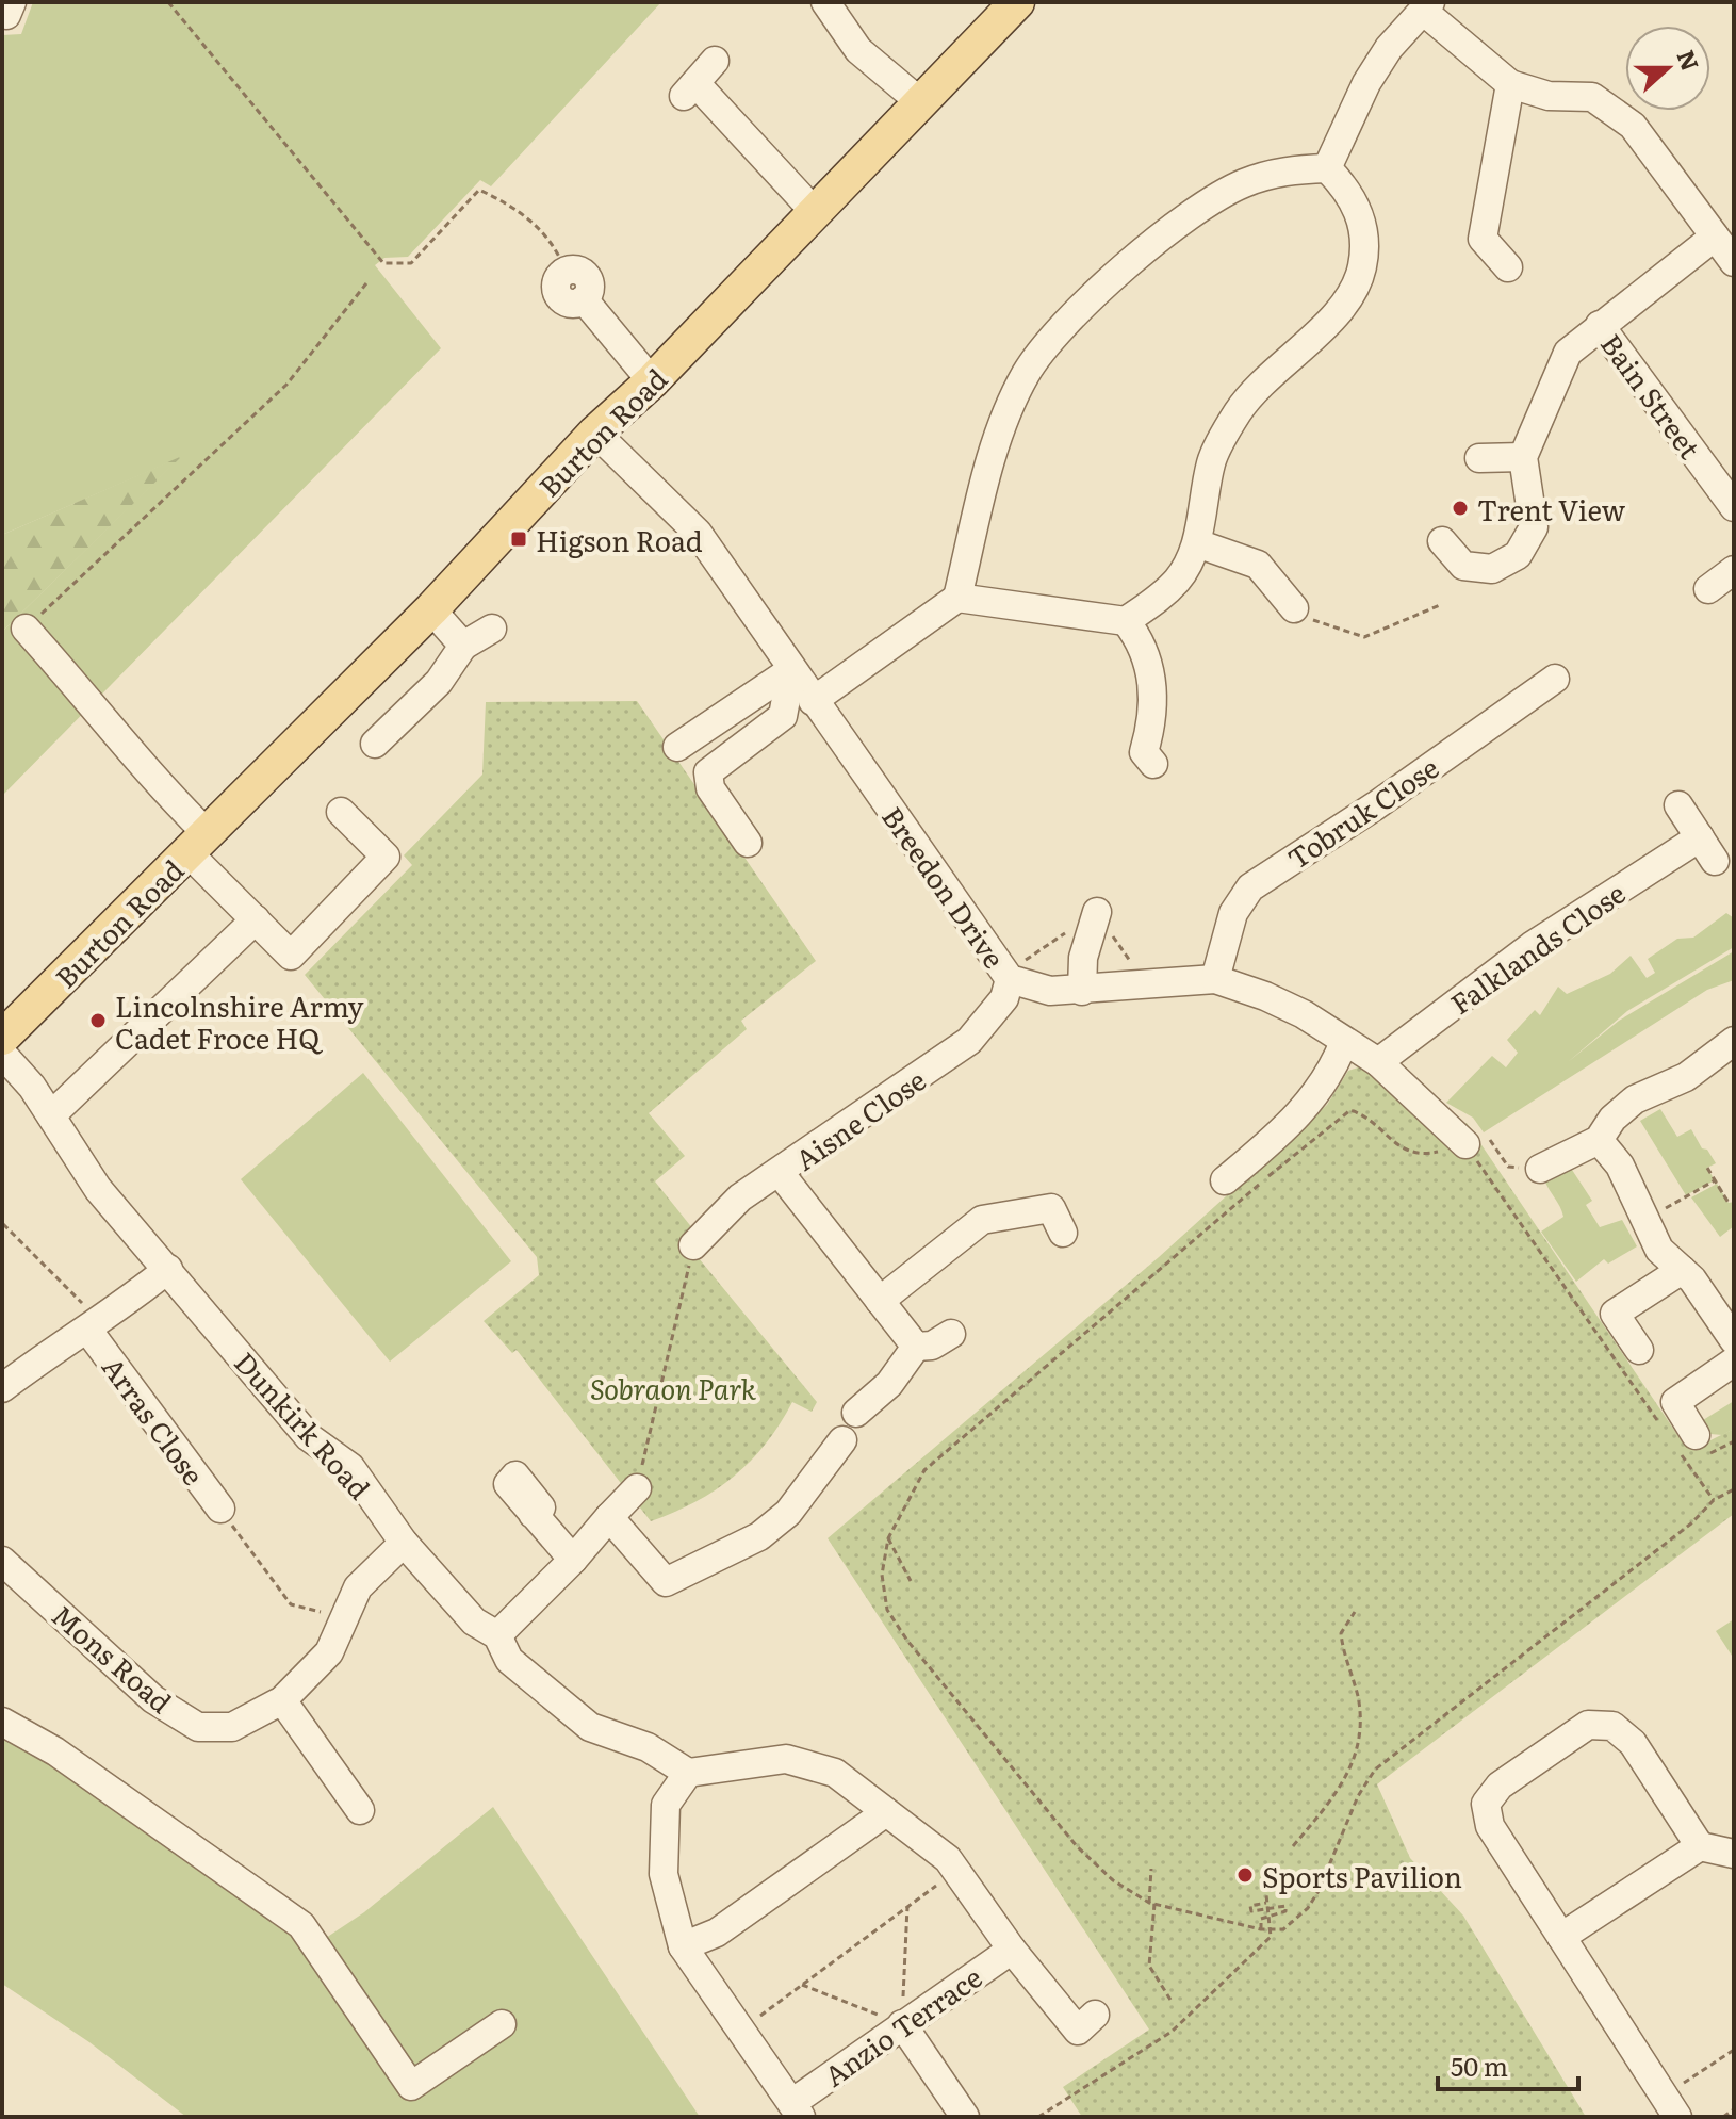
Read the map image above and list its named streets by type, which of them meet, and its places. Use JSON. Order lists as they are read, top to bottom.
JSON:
{
  "streets": {
    "main road": ["Burton Road"],
    "street": [
      "Bain Street",
      "Tobruk Close",
      "Breedon Drive",
      "Falklands Close",
      "Aisne Close",
      "Arras Close",
      "Dunkirk Road",
      "Mons Road",
      "Anzio Terrace"
    ]
  },
  "crossings": [
    ["Burton Road", "Breedon Drive"],
    ["Tobruk Close", "Breedon Drive"],
    ["Breedon Drive", "Falklands Close"],
    ["Breedon Drive", "Aisne Close"],
    ["Dunkirk Road", "Mons Road"]
  ],
  "parks": ["Sobraon Park"],
  "places": {
    "other": ["Trent View", "Lincolnshire Army Cadet Froce HQ", "Sports Pavilion"],
    "transit": ["Higson Road"]
  },
  "scale_bar": "50 m",
  "north": "right"
}
